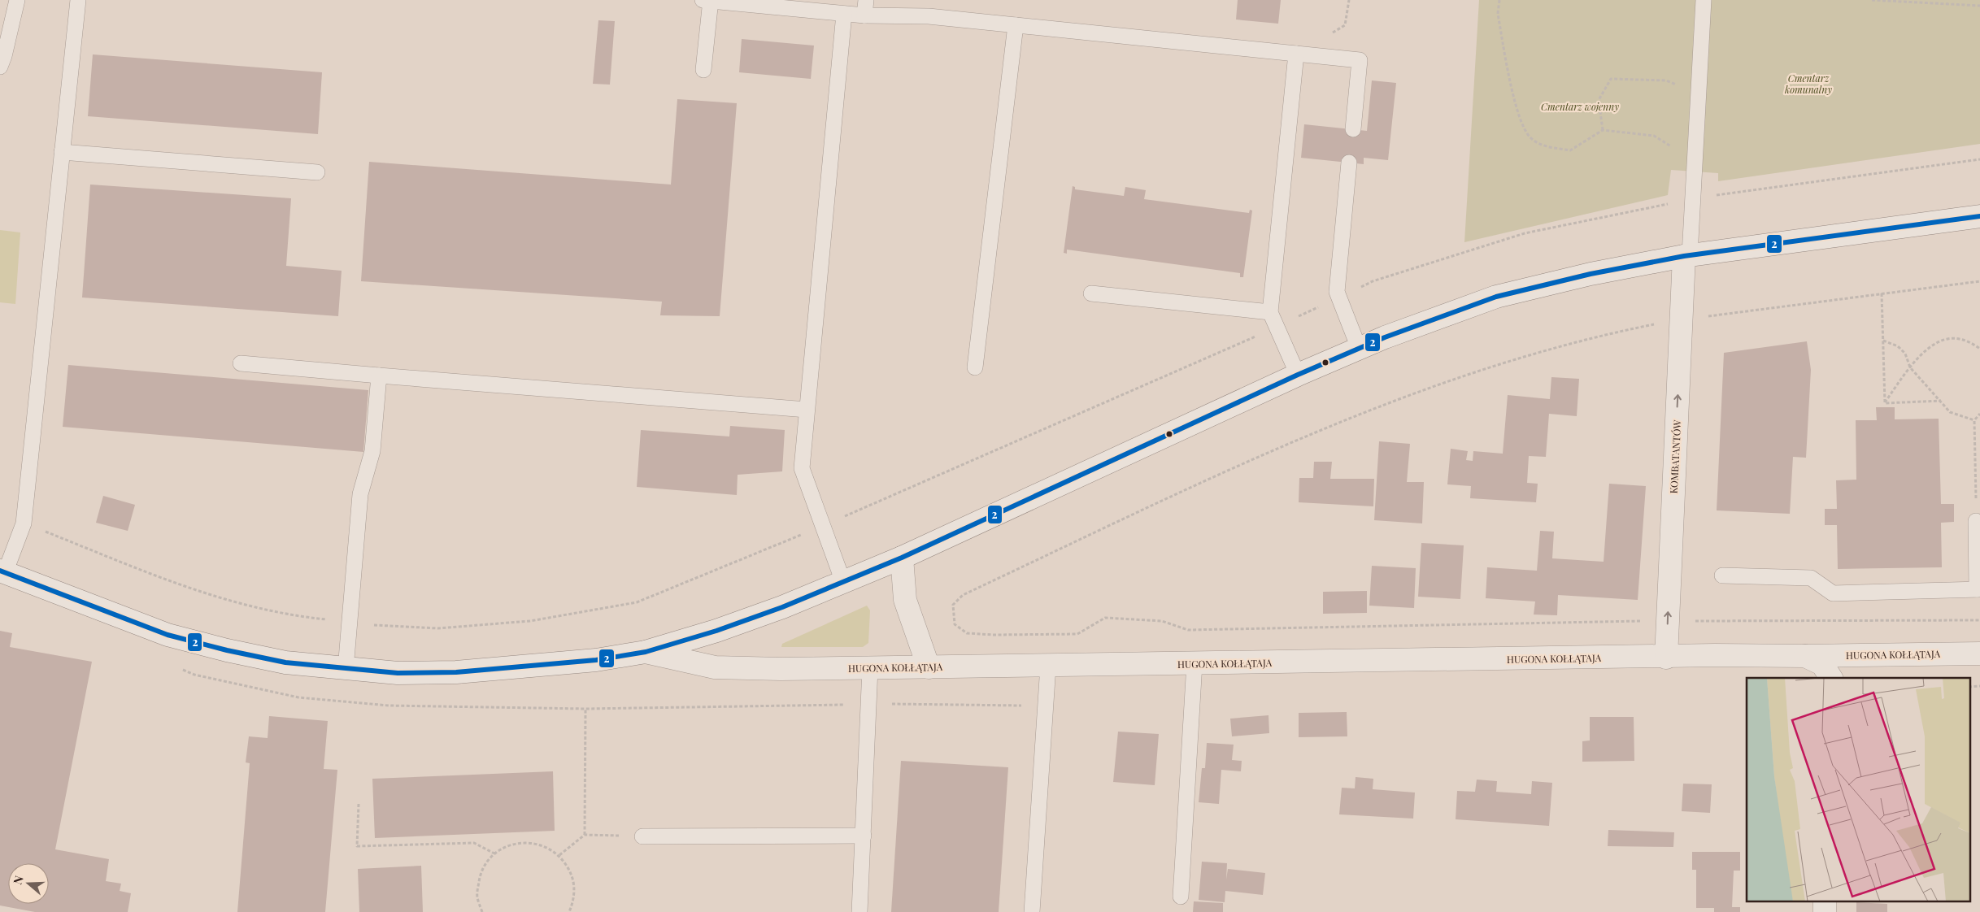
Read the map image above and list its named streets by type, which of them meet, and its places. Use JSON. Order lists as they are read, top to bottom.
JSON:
{
  "streets": {
    "main road": ["KOMBATANTÓW", "HUGONA KOŁŁĄTAJA"]
  },
  "crossings": [
    ["KOMBATANTÓW", "HUGONA KOŁŁĄTAJA"]
  ],
  "one_way": ["KOMBATANTÓW"],
  "parks": ["Cmentarz komunalny", "Cmentarz wojenny"],
  "lines": ["transit line 2"],
  "north": "left"
}
